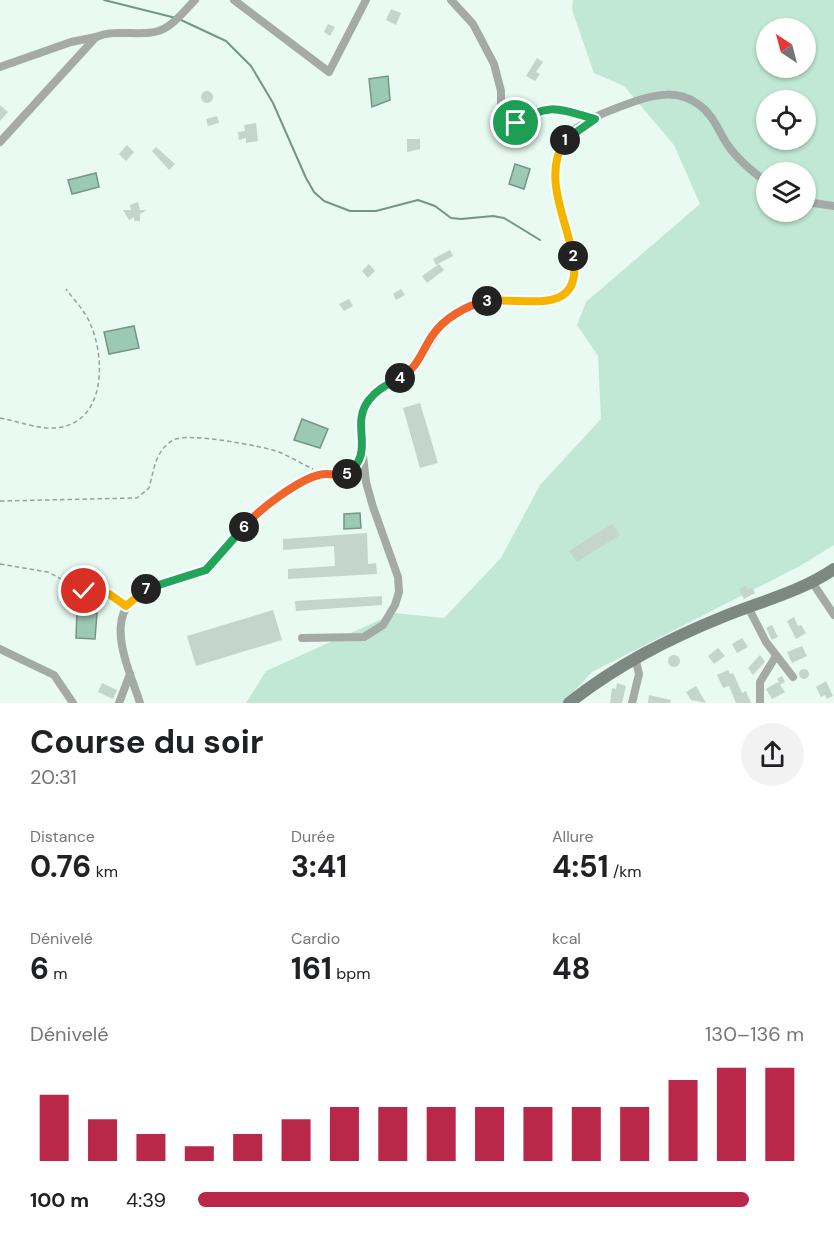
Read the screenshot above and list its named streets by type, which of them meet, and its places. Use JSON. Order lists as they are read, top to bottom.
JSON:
{
  "north": "top left",
  "page": {
    "pins": [
      "1",
      "2",
      "3",
      "4",
      "5",
      "6",
      "7"
    ],
    "heading": ["Course du soir", "20:31"],
    "stats": [
      ["Distance", "0.76 km"],
      ["Durée", "3:41"],
      ["Allure", "4:51 /km"],
      ["Dénivelé", "6 m"],
      ["Cardio", "161 bpm"],
      ["kcal", "48"]
    ],
    "chart": ["Dénivelé", "130–136 m"],
    "list": [
      {
        "name": "100 m",
        "note": "4:39"
      }
    ]
  }
}
